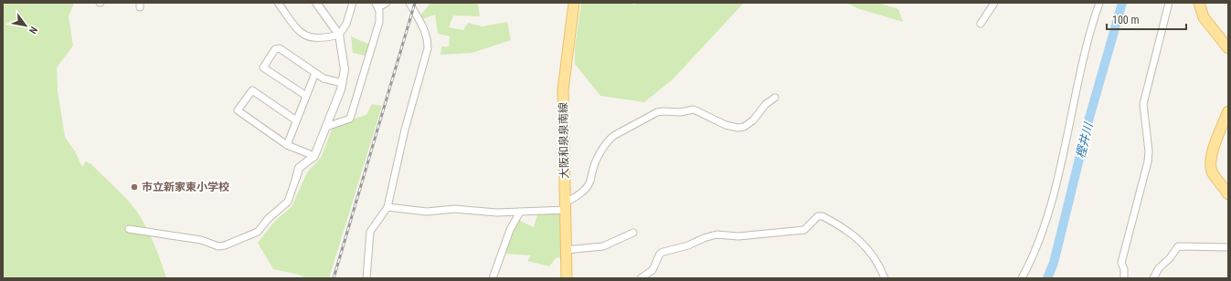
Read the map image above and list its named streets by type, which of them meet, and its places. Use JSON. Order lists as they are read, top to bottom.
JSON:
{
  "streets": {
    "main road": ["大阪和泉泉南線"]
  },
  "water": ["樫井川"],
  "places": ["市立新家東小学校"],
  "scale_bar": "100 m",
  "north": "bottom right"
}
